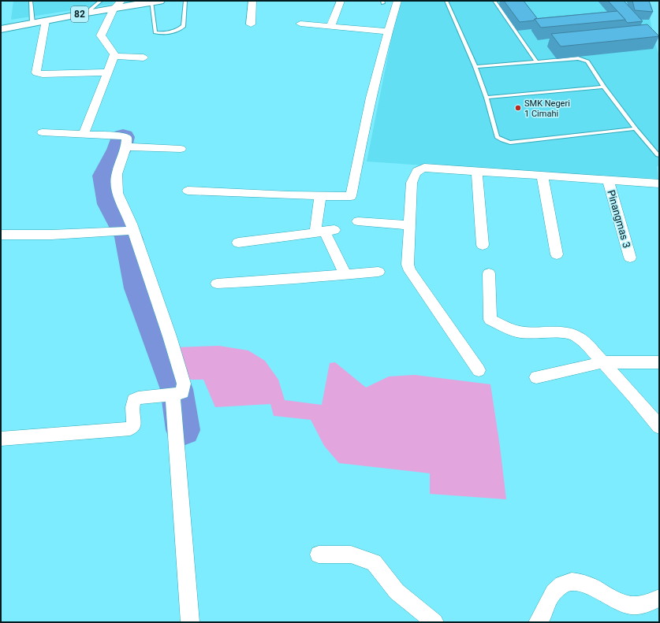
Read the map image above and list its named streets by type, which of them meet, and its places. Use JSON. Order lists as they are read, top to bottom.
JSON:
{
  "streets": {
    "main road": ["82"],
    "street": ["Pinangmas 3"]
  },
  "places": ["SMK Negeri 1 Cimahi"]
}
